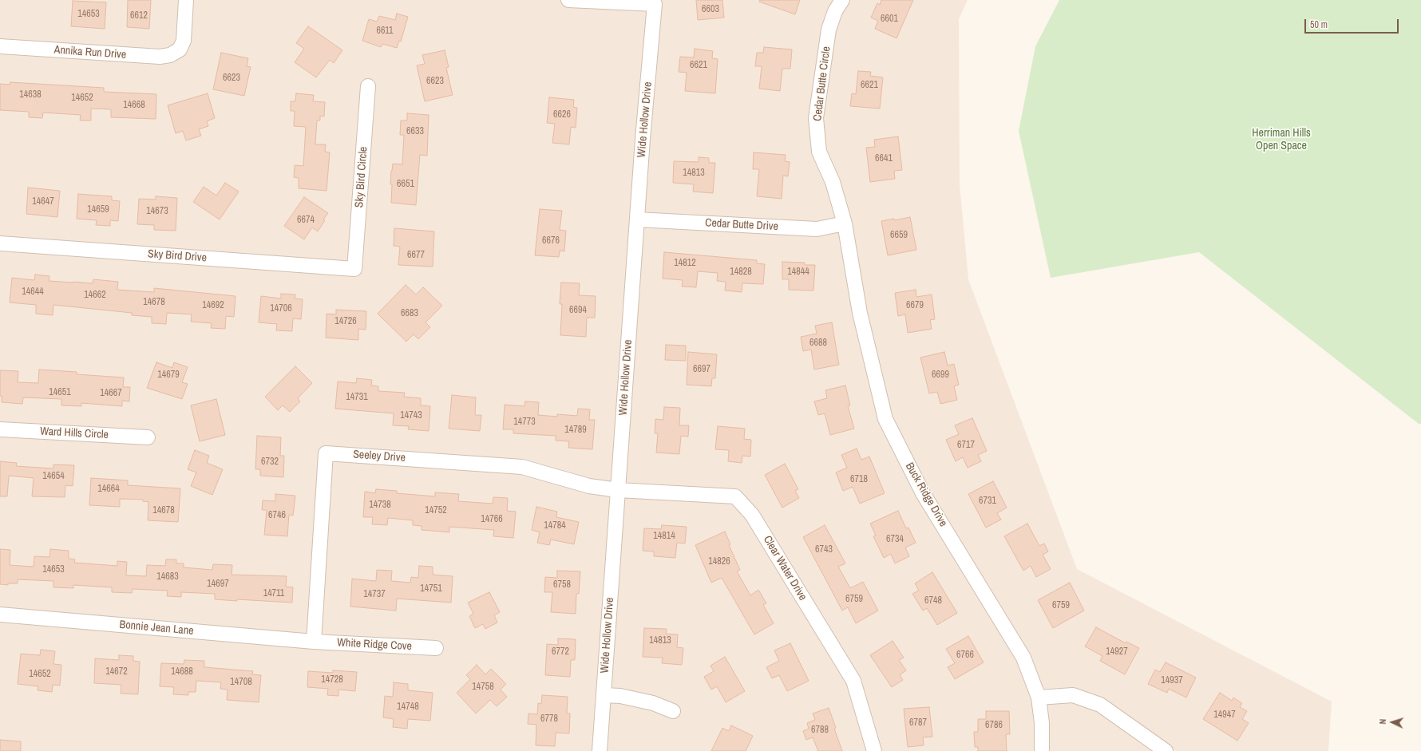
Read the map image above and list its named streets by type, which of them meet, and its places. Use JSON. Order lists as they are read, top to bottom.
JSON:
{
  "streets": {
    "street": [
      "Annika Run Drive",
      "Cedar Butte Circle",
      "Wide Hollow Drive",
      "Sky Bird Circle",
      "Cedar Butte Drive",
      "Sky Bird Drive",
      "Ward Hills Circle",
      "Seeley Drive",
      "Buck Ridge Drive",
      "Clear Water Drive",
      "Bonnie Jean Lane",
      "White Ridge Cove"
    ]
  },
  "crossings": [
    ["Cedar Butte Circle", "Cedar Butte Drive"],
    ["Cedar Butte Circle", "Buck Ridge Drive"],
    ["Wide Hollow Drive", "Cedar Butte Drive"],
    ["Wide Hollow Drive", "Seeley Drive"],
    ["Wide Hollow Drive", "Clear Water Drive"],
    ["Sky Bird Circle", "Sky Bird Drive"],
    ["Cedar Butte Drive", "Buck Ridge Drive"],
    ["Seeley Drive", "Clear Water Drive"],
    ["Seeley Drive", "Bonnie Jean Lane"],
    ["Seeley Drive", "White Ridge Cove"],
    ["Bonnie Jean Lane", "White Ridge Cove"]
  ],
  "parks": ["Herriman Hills Open Space"],
  "house_numbers": [
    "6603",
    "14653",
    "6612",
    "6601",
    "6611",
    "6621",
    "6623",
    "6623",
    "6621",
    "14638",
    "14652",
    "14668",
    "6626",
    "6633",
    "6641",
    "14813",
    "6651",
    "14647",
    "14659",
    "14673",
    "6674",
    "6659",
    "6676",
    "6677",
    "14812",
    "14828",
    "14844",
    "14644",
    "14662",
    "14678",
    "14692",
    "6679",
    "14706",
    "6694",
    "6683",
    "14726",
    "6688",
    "6697",
    "14679",
    "6699",
    "14651",
    "14667",
    "14731",
    "14743",
    "14773",
    "14789",
    "6717",
    "6732",
    "14654",
    "6718",
    "14664",
    "6731",
    "14738",
    "14678",
    "14752",
    "6746",
    "14766",
    "14784",
    "14814",
    "6734",
    "6743",
    "14826",
    "14653",
    "14683",
    "14697",
    "6758",
    "14751",
    "14711",
    "14737",
    "6759",
    "6748",
    "6759",
    "14813",
    "6772",
    "14927",
    "6766",
    "14672",
    "14688",
    "14652",
    "14728",
    "14937",
    "14708",
    "14758",
    "14748",
    "14947",
    "6778",
    "6787",
    "6786",
    "6788"
  ],
  "scale_bar": "50 m",
  "north": "left"
}
